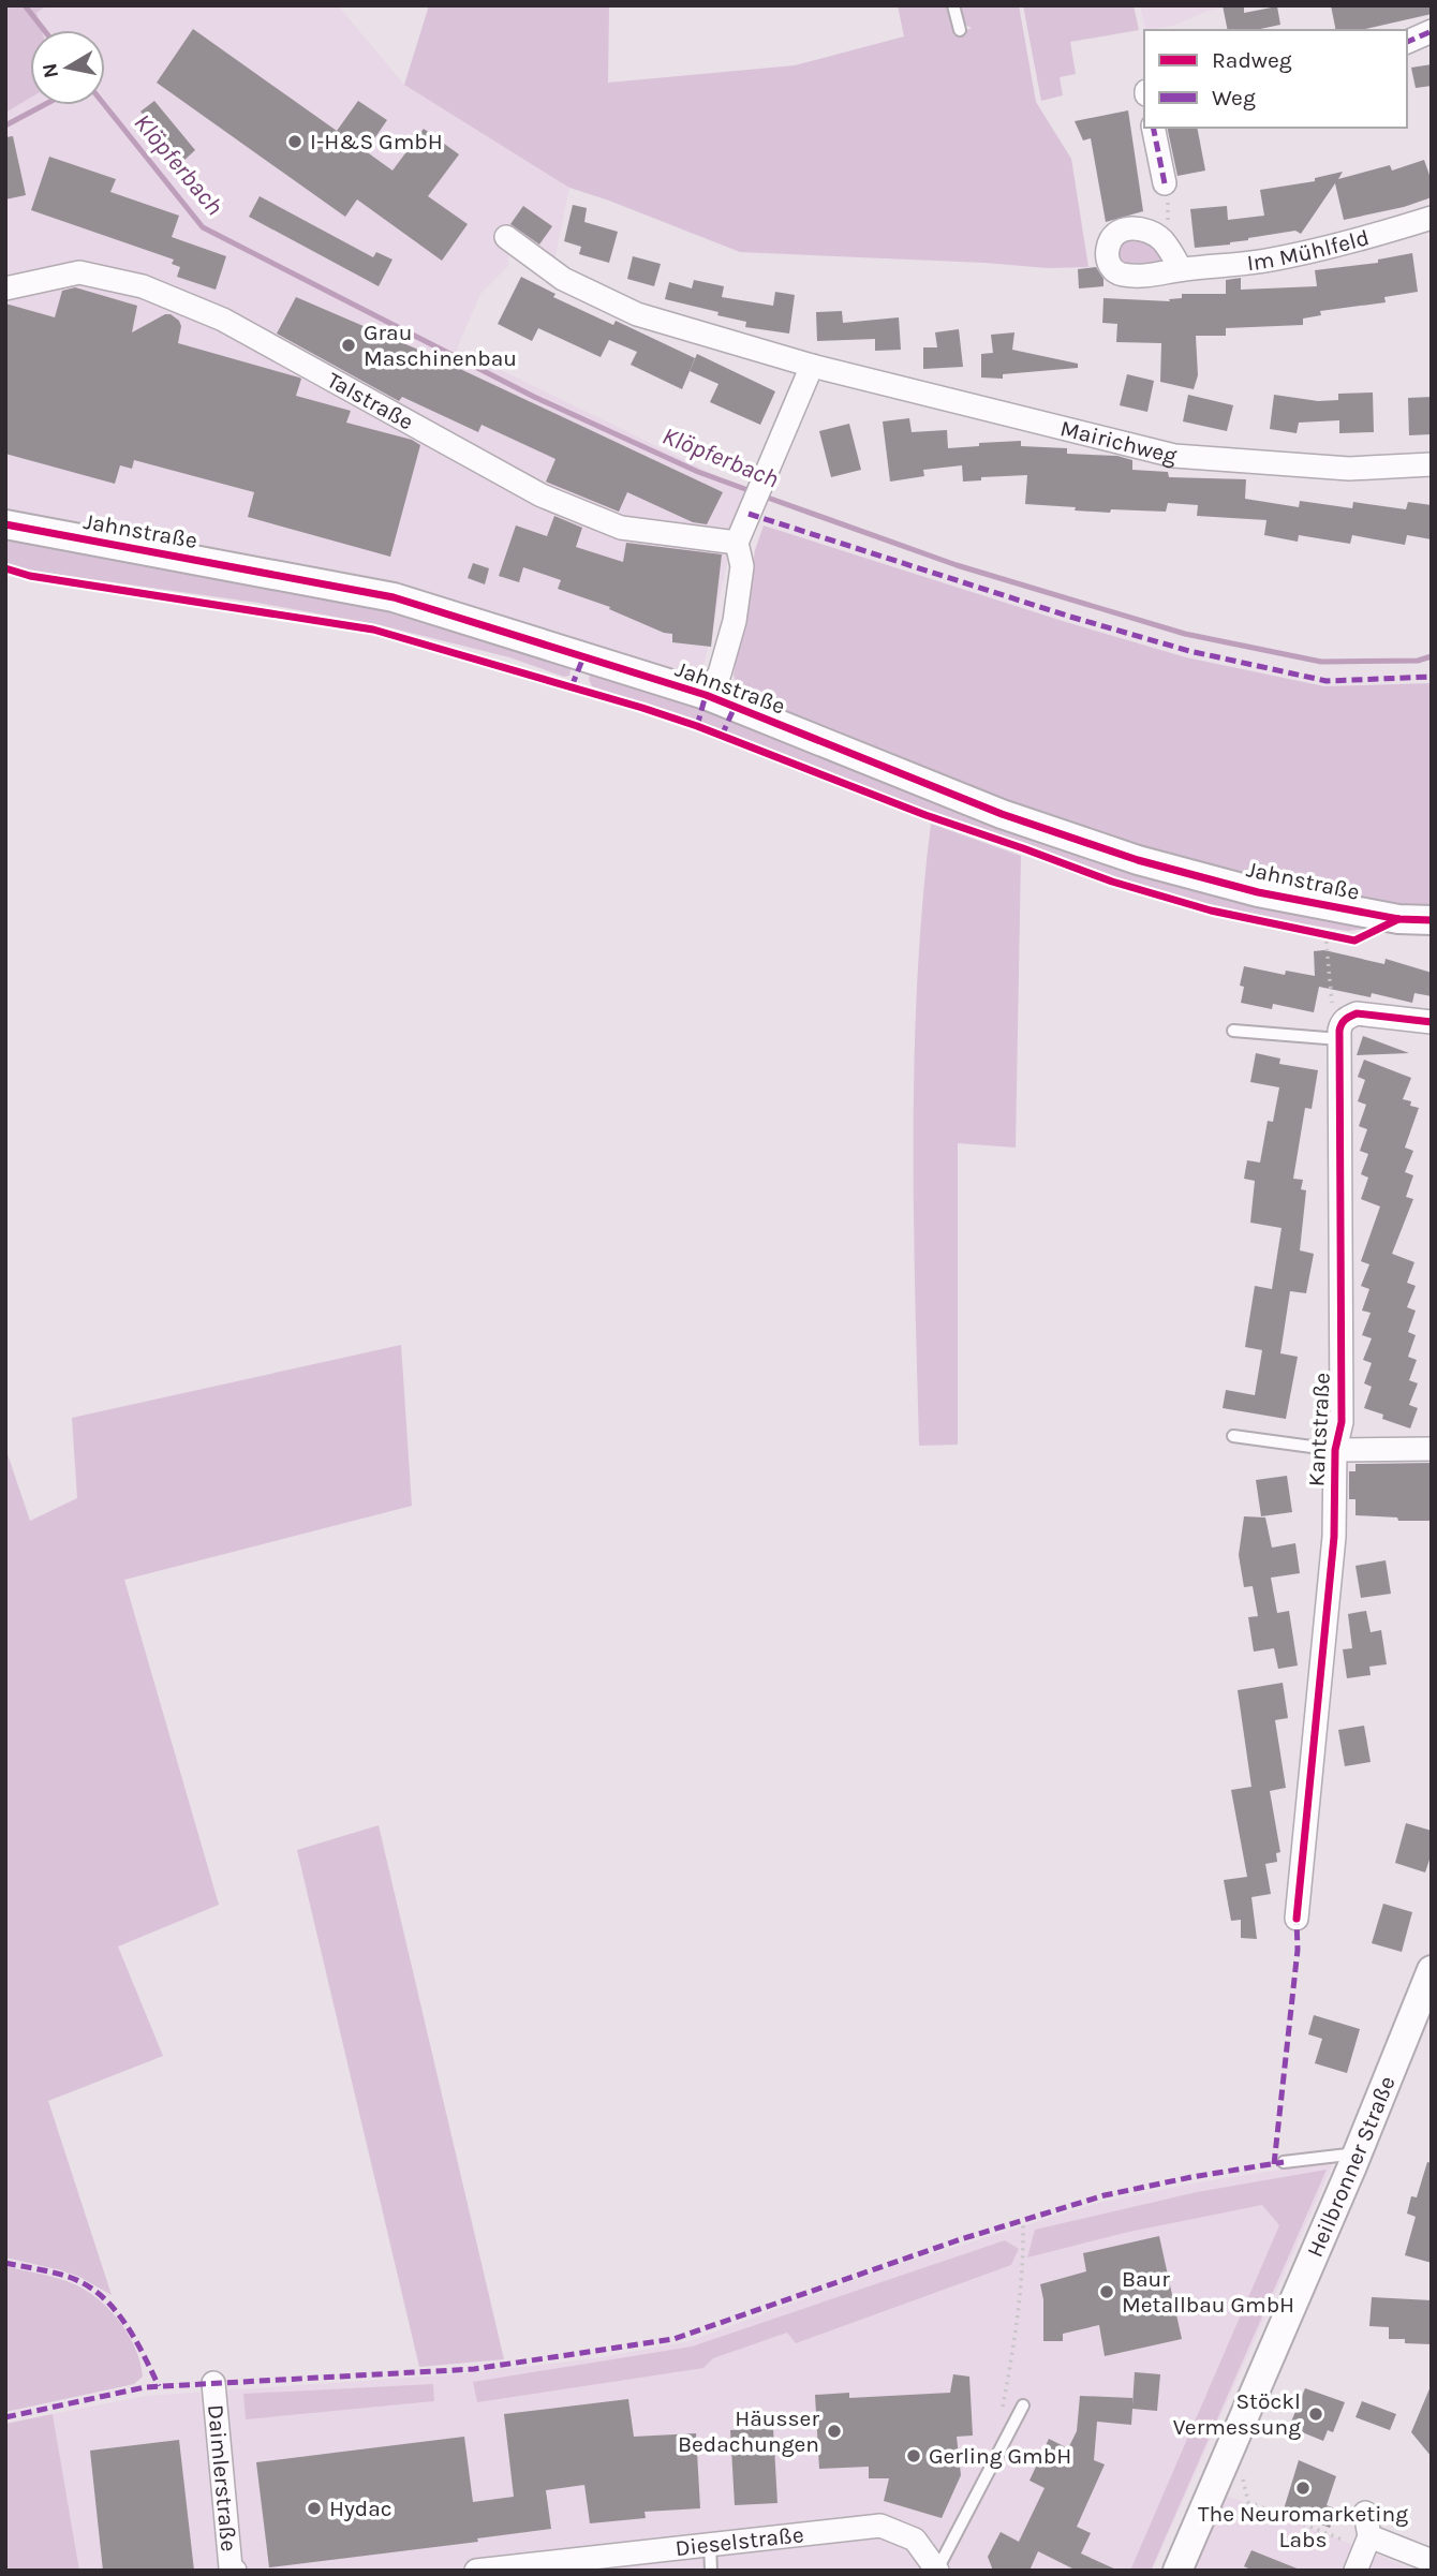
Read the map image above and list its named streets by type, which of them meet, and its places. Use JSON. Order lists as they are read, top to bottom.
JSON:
{
  "streets": {
    "street": [
      "Im Mühlfeld",
      "Talstraße",
      "Mairichweg",
      "Jahnstraße",
      "Kantstraße",
      "Heilbronner Straße",
      "Daimlerstraße",
      "Dieselstraße"
    ]
  },
  "water": ["Klöpferbach"],
  "places": [
    "I-H&S GmbH",
    "Grau Maschinenbau",
    "Baur Metallbau GmbH",
    "Stöckl Vermessung",
    "Häusser Bedachungen",
    "Gerling GmbH",
    "The Neuromarketing Labs",
    "Hydac"
  ],
  "legend": ["Radweg", "Weg"],
  "north": "left"
}
